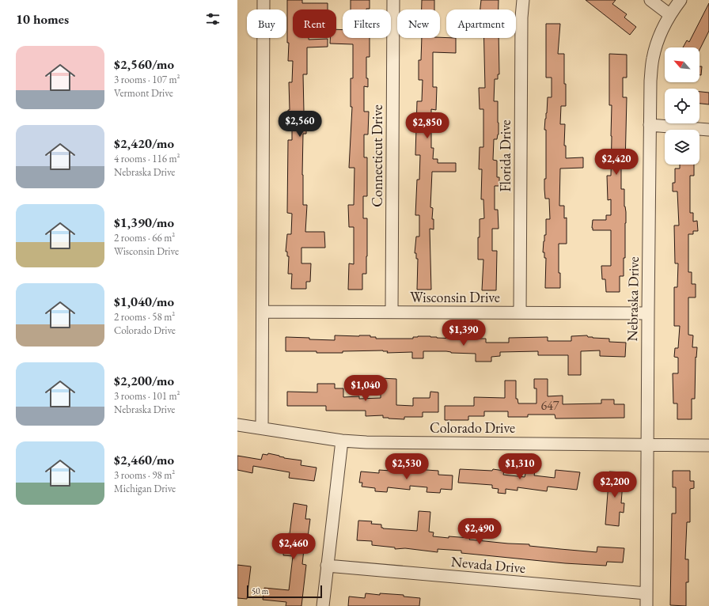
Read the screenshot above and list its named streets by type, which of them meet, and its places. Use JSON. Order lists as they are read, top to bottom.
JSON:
{
  "streets": {
    "street": [
      "Connecticut Drive",
      "Florida Drive",
      "Wisconsin Drive",
      "Nebraska Drive",
      "Colorado Drive",
      "Nevada Drive"
    ]
  },
  "crossings": [
    ["Connecticut Drive", "Wisconsin Drive"],
    ["Florida Drive", "Wisconsin Drive"],
    ["Wisconsin Drive", "Nebraska Drive"],
    ["Nebraska Drive", "Colorado Drive"],
    ["Nebraska Drive", "Nevada Drive"]
  ],
  "house_numbers": ["647"],
  "scale_bar": "50 m",
  "north": "top left",
  "page": {
    "heading": "10 homes",
    "chip": [
      "Buy",
      "Rent",
      "Filters",
      "New",
      "Apartment"
    ],
    "list": [
      {
        "name": "$2,560/mo",
        "note": "3 rooms · 107 m² · Vermont Drive"
      },
      {
        "name": "$2,420/mo",
        "note": "4 rooms · 116 m² · Nebraska Drive"
      },
      {
        "name": "$1,390/mo",
        "note": "2 rooms · 66 m² · Wisconsin Drive"
      },
      {
        "name": "$1,040/mo",
        "note": "2 rooms · 58 m² · Colorado Drive"
      },
      {
        "name": "$2,200/mo",
        "note": "3 rooms · 101 m² · Nebraska Drive"
      },
      {
        "name": "$2,460/mo",
        "note": "3 rooms · 98 m² · Michigan Drive"
      }
    ],
    "price": [
      "$2,560",
      "$2,850",
      "$2,420",
      "$1,390",
      "$1,040",
      "$2,530",
      "$1,310",
      "$2,200",
      "$2,490",
      "$2,460"
    ],
    "scale": "50 m"
  }
}
